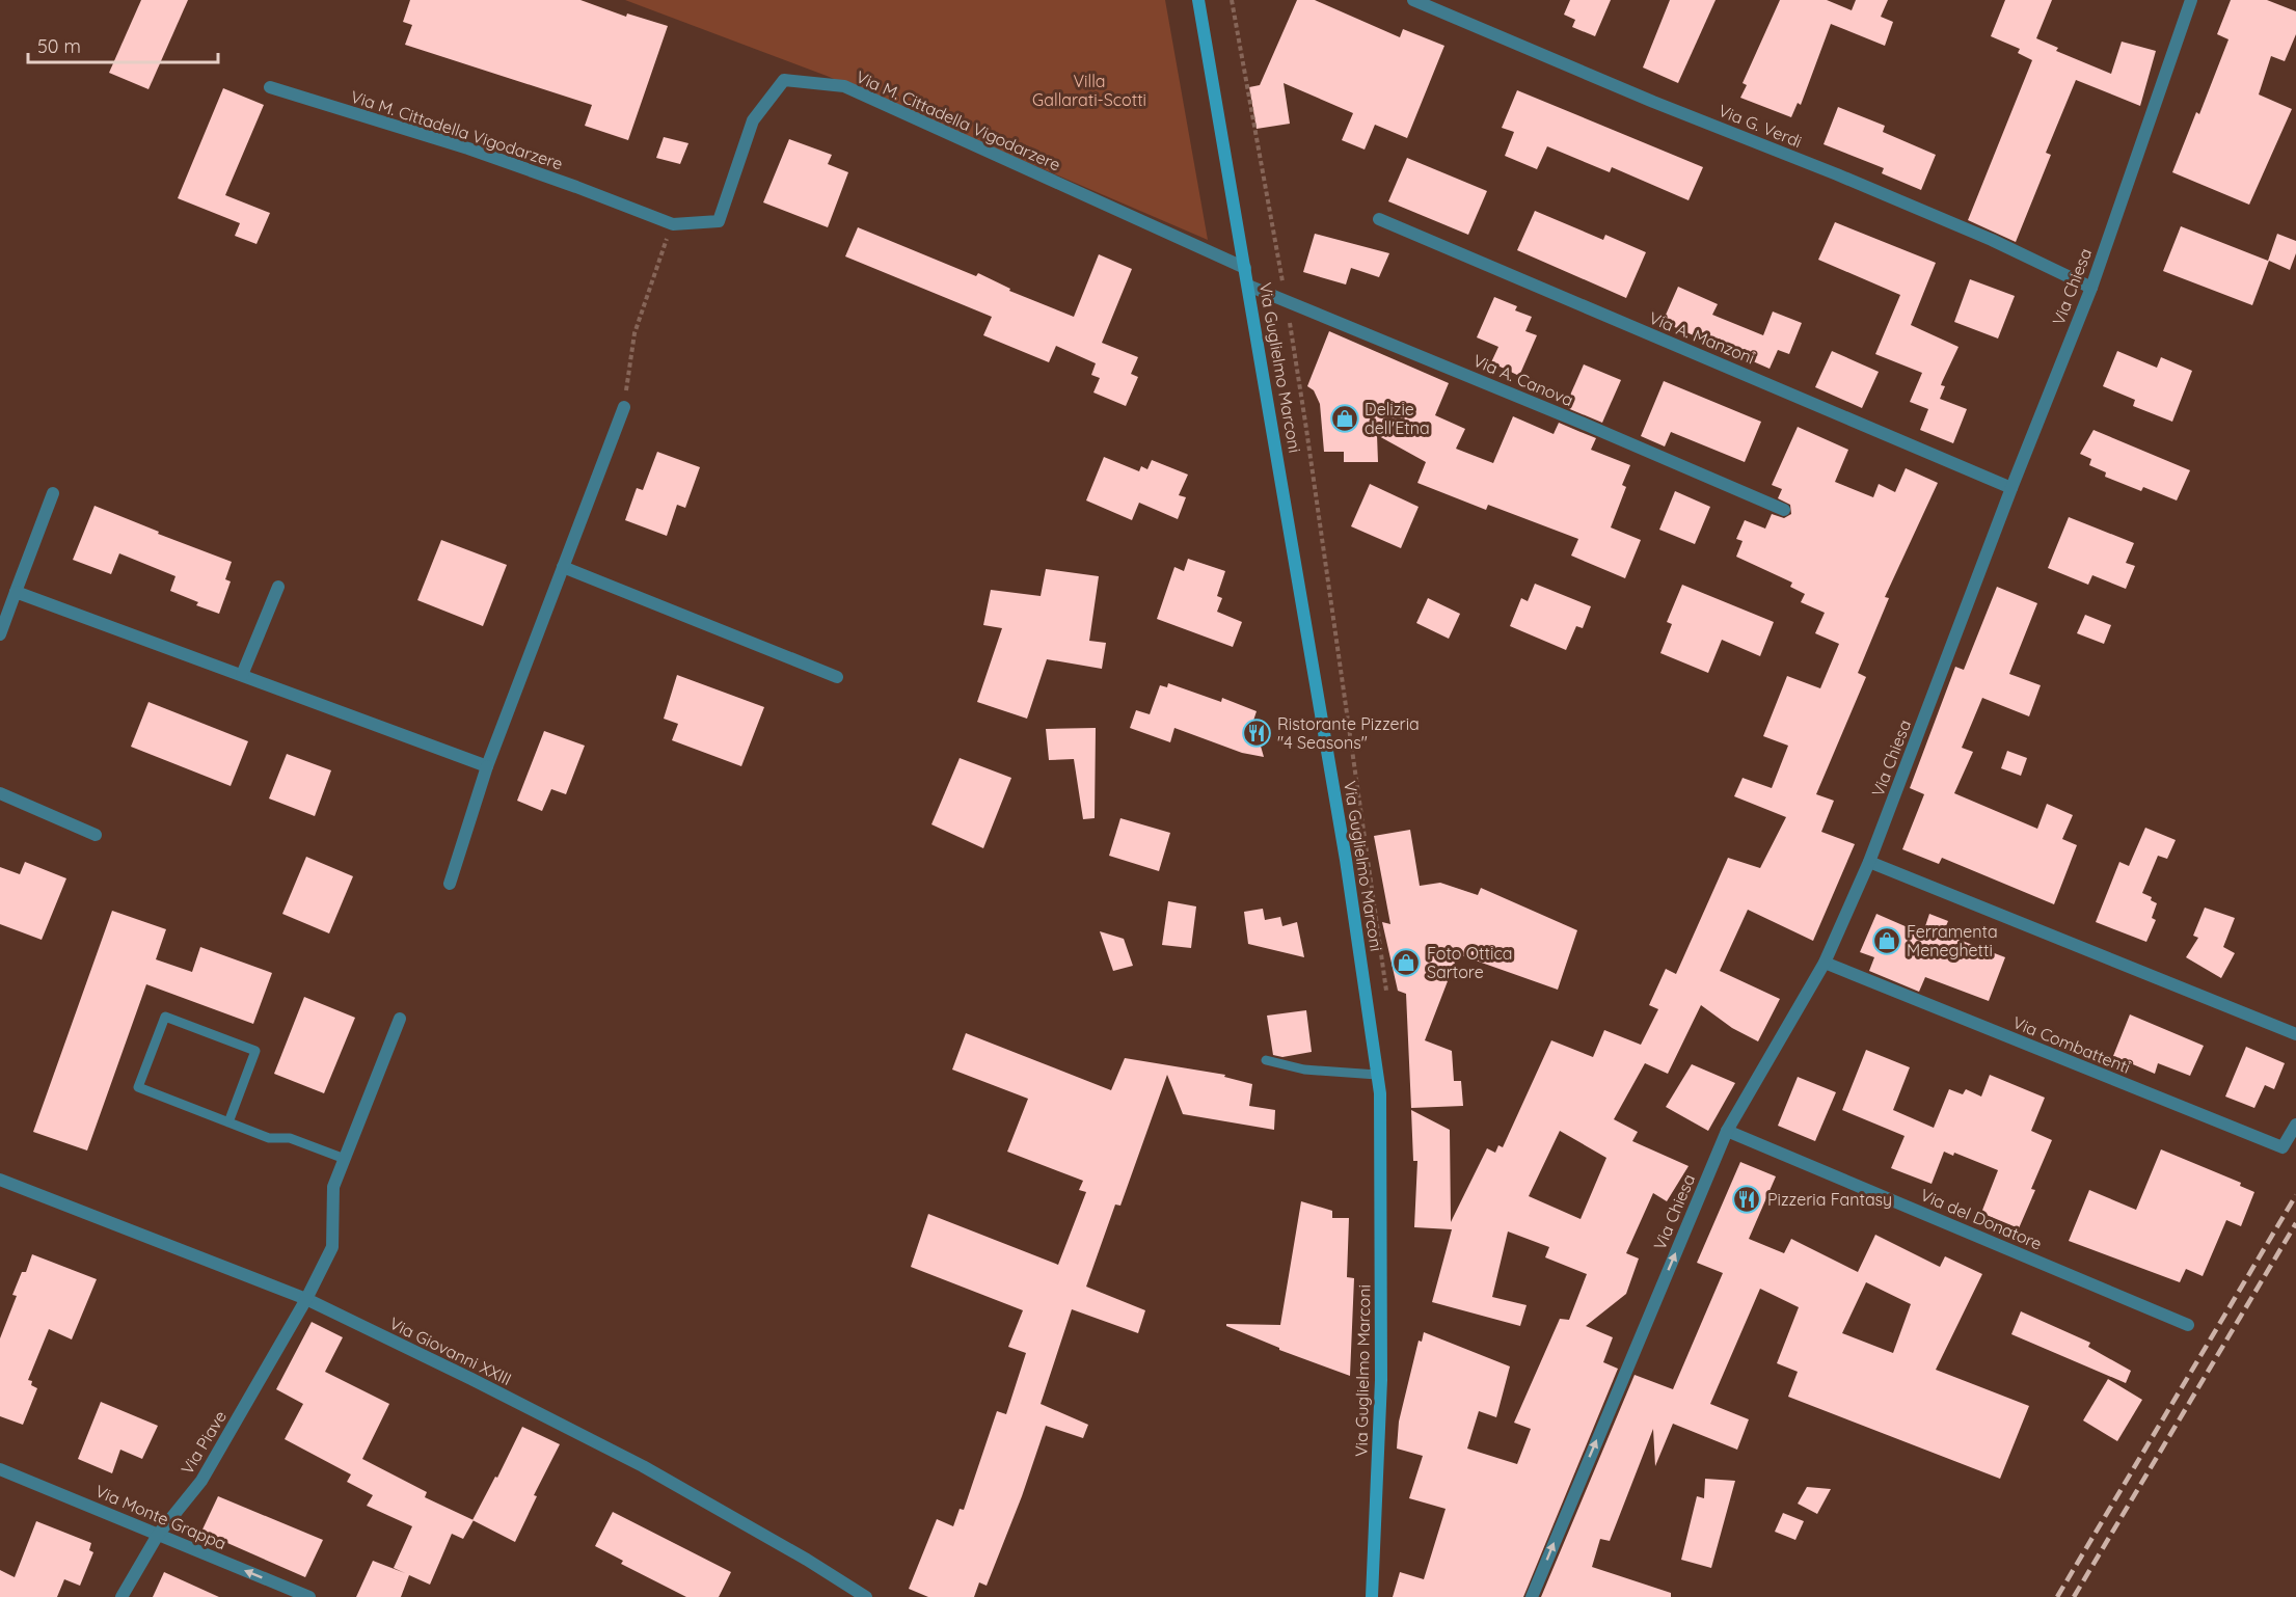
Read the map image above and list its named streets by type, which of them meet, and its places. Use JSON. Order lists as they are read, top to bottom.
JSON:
{
  "streets": {
    "street": [
      "Via M. Cittadella Vigodarzere",
      "Via G. Verdi",
      "Via Chiesa",
      "Via A. Manzoni",
      "Via Guglielmo Marconi",
      "Via A. Canova",
      "Via Combattenti",
      "Via del Donatore",
      "Via Giovanni XXIII",
      "Via Piave",
      "Via Monte Grappa"
    ]
  },
  "crossings": [
    ["Via M. Cittadella Vigodarzere", "Via Guglielmo Marconi"],
    ["Via G. Verdi", "Via Chiesa"],
    ["Via Chiesa", "Via A. Manzoni"],
    ["Via Chiesa", "Via Combattenti"],
    ["Via Chiesa", "Via del Donatore"],
    ["Via Guglielmo Marconi", "Via A. Canova"],
    ["Via Giovanni XXIII", "Via Piave"],
    ["Via Piave", "Via Monte Grappa"]
  ],
  "one_way": ["Via Monte Grappa"],
  "parks": ["Villa Gallarati-Scotti"],
  "places": {
    "shop": ["Delizie dell'Etna", "Ferramenta Meneghetti", "Foto Ottica Sartore"],
    "restaurant": ["Ristorante Pizzeria \"4 Seasons\"", "Pizzeria Fantasy"]
  },
  "scale_bar": "50 m"
}
